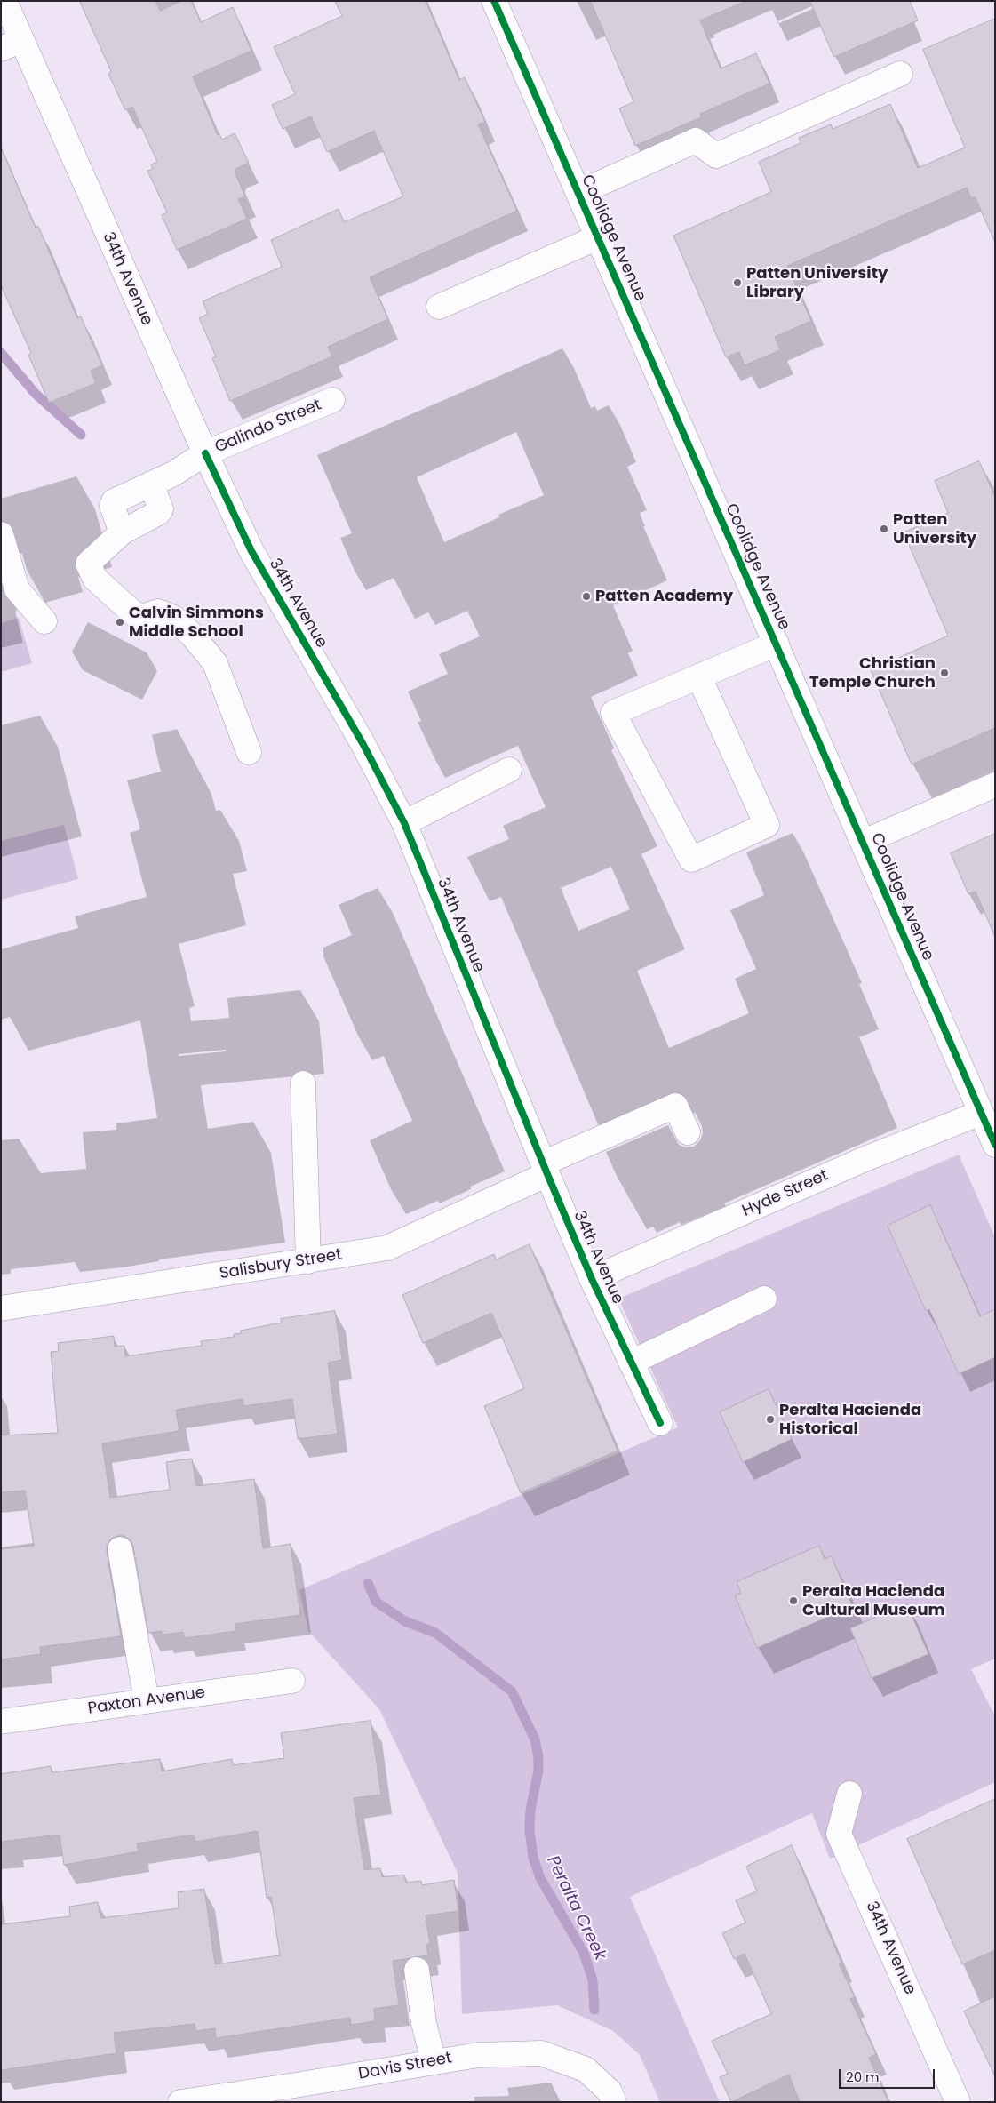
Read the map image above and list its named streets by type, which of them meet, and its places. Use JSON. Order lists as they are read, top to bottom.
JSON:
{
  "streets": {
    "street": [
      "Coolidge Avenue",
      "34th Avenue",
      "Galindo Street",
      "Hyde Street",
      "Salisbury Street",
      "Paxton Avenue",
      "Davis Street"
    ]
  },
  "crossings": [
    ["Coolidge Avenue", "Hyde Street"],
    ["34th Avenue", "Galindo Street"],
    ["34th Avenue", "Hyde Street"],
    ["34th Avenue", "Salisbury Street"]
  ],
  "water": ["Peralta Creek"],
  "places": [
    "Patten University Library",
    "Patten University",
    "Patten Academy",
    "Calvin Simmons Middle School",
    "Christian Temple Church",
    "Peralta Hacienda Historical",
    "Peralta Hacienda Cultural Museum"
  ],
  "scale_bar": "20 m"
}
